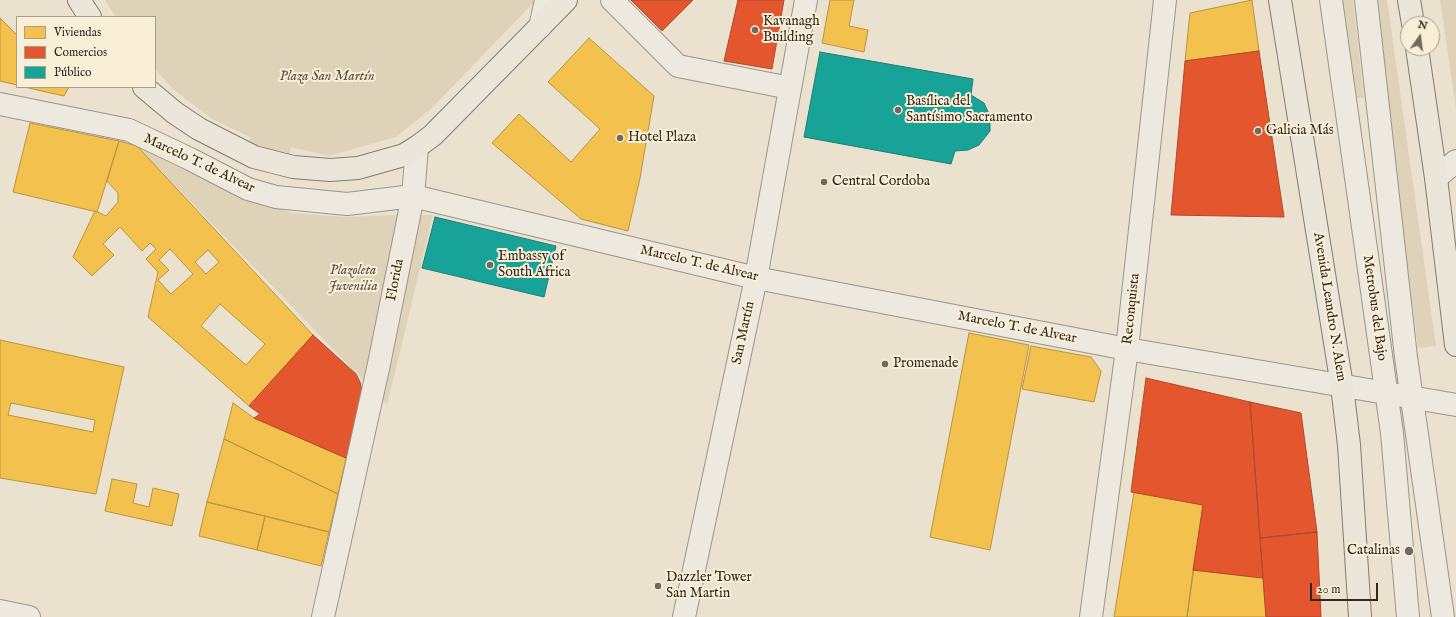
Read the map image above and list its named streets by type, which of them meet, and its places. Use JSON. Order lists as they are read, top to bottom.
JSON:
{
  "streets": {
    "main road": ["Avenida Leandro N. Alem"],
    "street": [
      "Marcelo T. de Alvear",
      "Florida",
      "Metrobus del Bajo",
      "Reconquista",
      "San Martín"
    ]
  },
  "crossings": [
    ["Marcelo T. de Alvear", "Florida"],
    ["Marcelo T. de Alvear", "Avenida Leandro N. Alem"],
    ["Marcelo T. de Alvear", "Metrobus del Bajo"],
    ["Marcelo T. de Alvear", "Reconquista"],
    ["Marcelo T. de Alvear", "San Martín"]
  ],
  "parks": ["Plaza San Martín", "Plazoleta Juvenilia"],
  "places": [
    "Kavanagh Building",
    "Basílica del Santísimo Sacramento",
    "Galicia Más",
    "Hotel Plaza",
    "Central Cordoba",
    "Embassy of South Africa",
    "Promenade",
    "Catalinas",
    "Dazzler Tower San Martin"
  ],
  "legend": ["Viviendas", "Comercios", "Público"],
  "scale_bar": "20 m",
  "north": "top"
}
